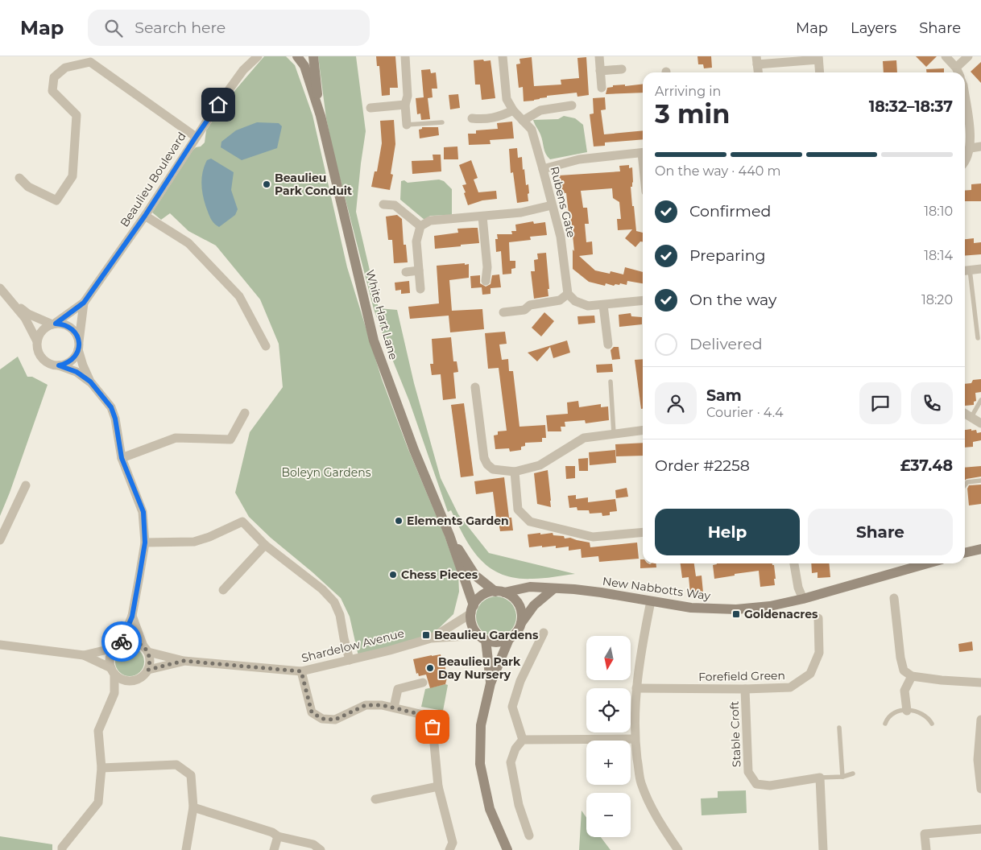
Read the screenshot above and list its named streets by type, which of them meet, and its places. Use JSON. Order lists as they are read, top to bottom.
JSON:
{
  "streets": {
    "street": [
      "Beaulieu Boulevard",
      "Rubens Gate",
      "White Hart Lane",
      "New Nabbotts Way",
      "Shardelow Avenue",
      "Forefield Green",
      "Stable Croft"
    ]
  },
  "crossings": [
    ["White Hart Lane", "New Nabbotts Way"],
    ["White Hart Lane", "Shardelow Avenue"],
    ["New Nabbotts Way", "Shardelow Avenue"],
    ["Forefield Green", "Stable Croft"]
  ],
  "parks": ["Boleyn Gardens"],
  "places": {
    "other": [
      "Beaulieu Park Conduit",
      "Elements Garden",
      "Chess Pieces",
      "Beaulieu Park Day Nursery"
    ],
    "transit": ["Goldenacres", "Beaulieu Gardens"]
  },
  "north": "bottom",
  "page": {
    "header": "Map",
    "search": "Search here",
    "nav": ["Map", "Layers", "Share"],
    "heading": ["3 min", "Arriving in", "18:32–18:37"],
    "panel": [
      "Sam",
      "Courier · 4.4",
      "Order #2258",
      "£37.48"
    ],
    "bar": "On the way · 440 m",
    "list": [
      ["Confirmed", "18:10"],
      ["Preparing", "18:14"],
      ["On the way", "18:20"],
      "Delivered"
    ],
    "buttons": ["Help", "Share"],
    "map_buttons": ["+", "−"]
  }
}
